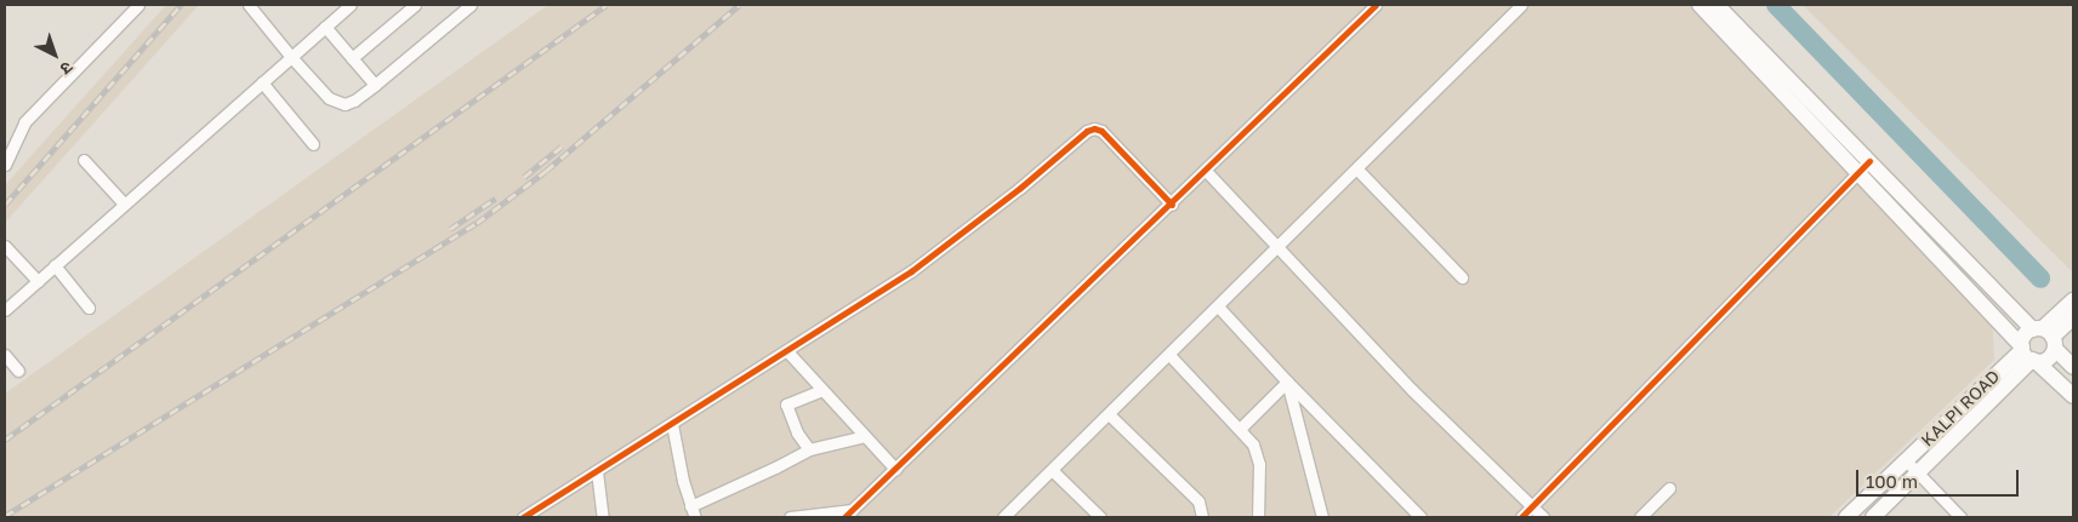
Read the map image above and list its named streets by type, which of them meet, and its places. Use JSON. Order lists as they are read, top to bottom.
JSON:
{
  "streets": {
    "street": ["KALPI ROAD"]
  },
  "scale_bar": "100 m",
  "north": "bottom right"
}
